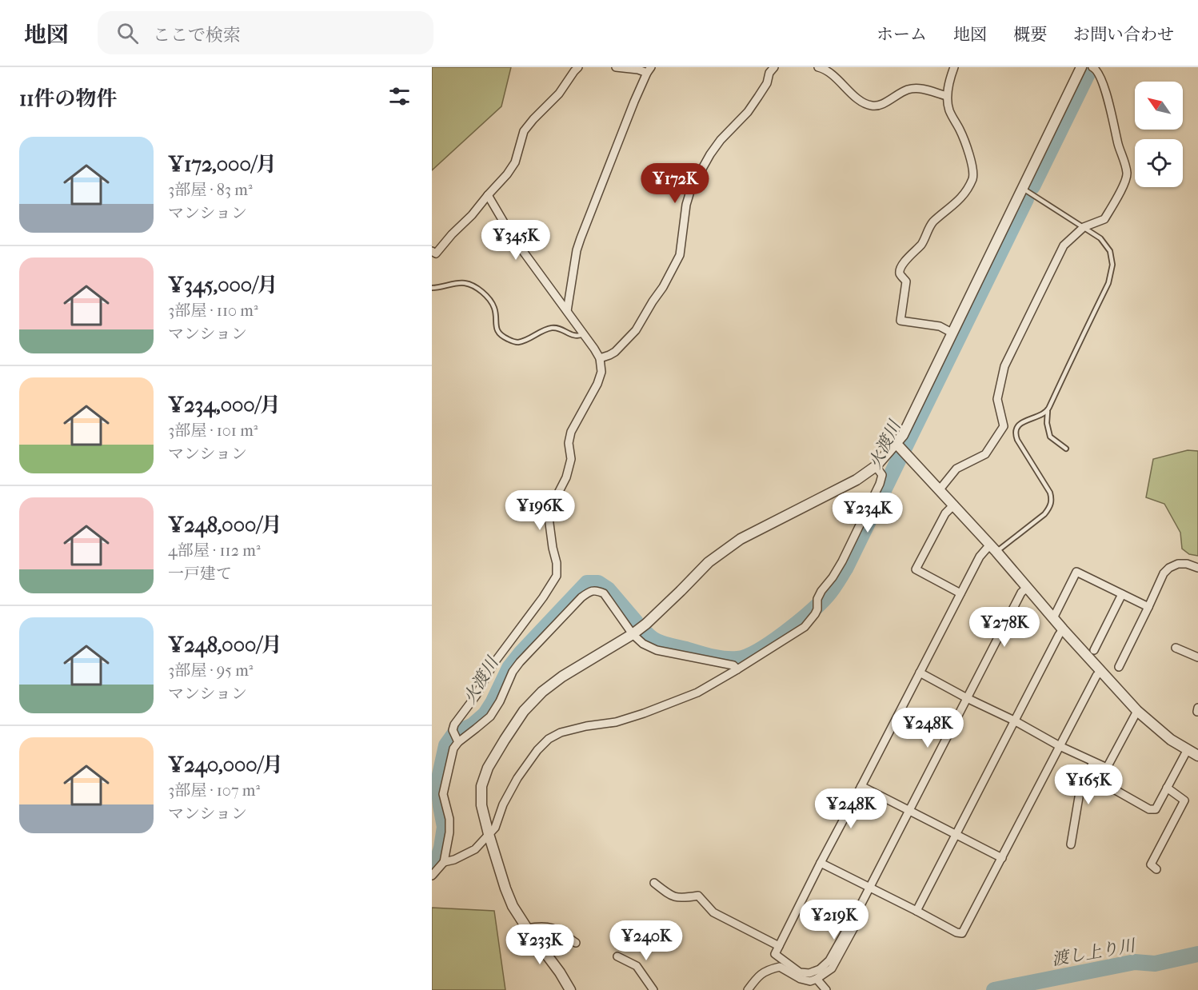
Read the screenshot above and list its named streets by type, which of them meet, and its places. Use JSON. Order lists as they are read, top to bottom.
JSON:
{
  "water": ["火渡川", "渡し上り川"],
  "north": "top left",
  "page": {
    "header": "地図",
    "search": "ここで検索",
    "nav": [
      "ホーム",
      "地図",
      "概要",
      "お問い合わせ"
    ],
    "heading": "11件の物件",
    "list": [
      {
        "name": "¥172,000/月",
        "note": "3部屋 · 83 m² · マンション"
      },
      {
        "name": "¥345,000/月",
        "note": "3部屋 · 110 m² · マンション"
      },
      {
        "name": "¥234,000/月",
        "note": "3部屋 · 101 m² · マンション"
      },
      {
        "name": "¥248,000/月",
        "note": "4部屋 · 112 m² · 一戸建て"
      },
      {
        "name": "¥248,000/月",
        "note": "3部屋 · 95 m² · マンション"
      },
      {
        "name": "¥240,000/月",
        "note": "3部屋 · 107 m² · マンション"
      }
    ],
    "price": [
      "¥172K",
      "¥345K",
      "¥196K",
      "¥234K",
      "¥278K",
      "¥248K",
      "¥165K",
      "¥248K",
      "¥219K",
      "¥240K",
      "¥233K"
    ]
  }
}
